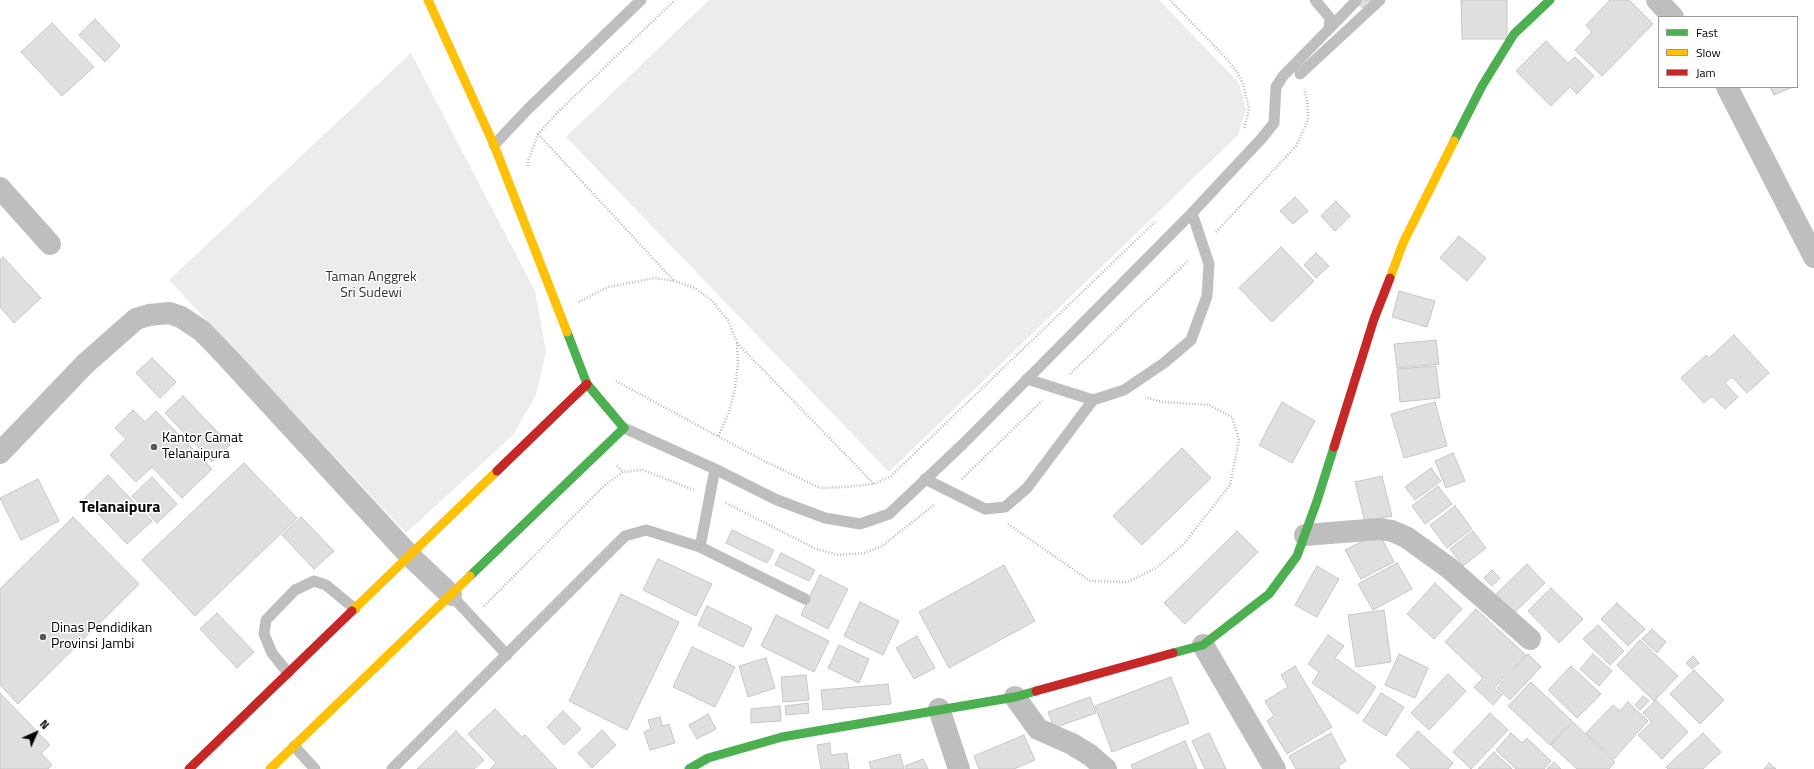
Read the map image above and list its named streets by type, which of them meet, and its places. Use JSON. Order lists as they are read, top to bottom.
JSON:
{
  "districts": ["Telanaipura"],
  "parks": ["Taman Anggrek Sri Sudewi"],
  "places": ["Kantor Camat Telanaipura", "Dinas Pendidikan Provinsi Jambi"],
  "legend": ["Fast", "Slow", "Jam"],
  "north": "top right"
}
